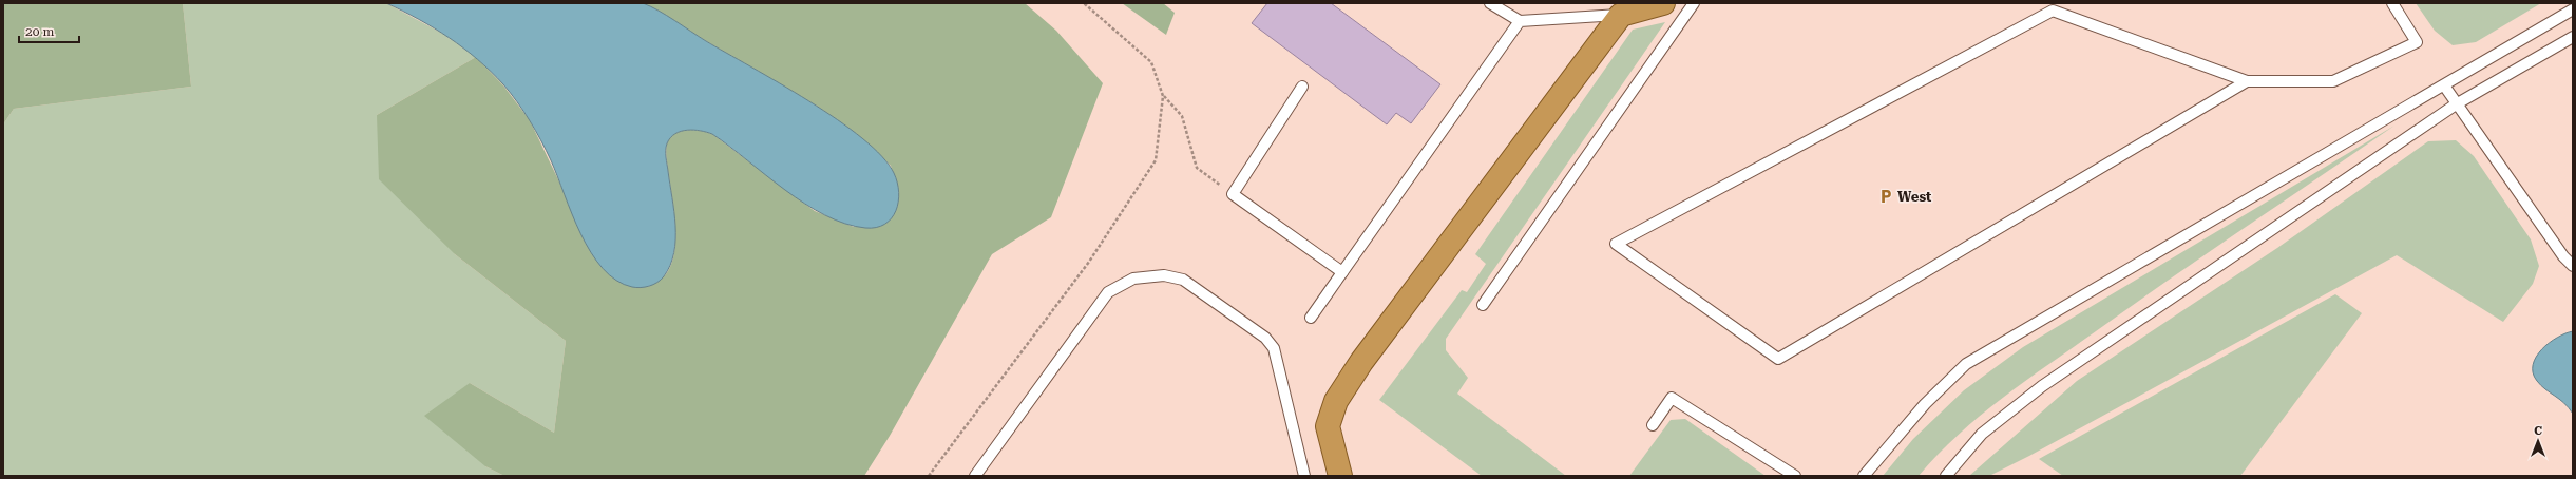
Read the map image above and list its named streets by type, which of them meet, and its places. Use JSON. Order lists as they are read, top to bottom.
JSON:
{
  "places": {
    "parking": ["West"]
  },
  "scale_bar": "20 m",
  "north": "top"
}
